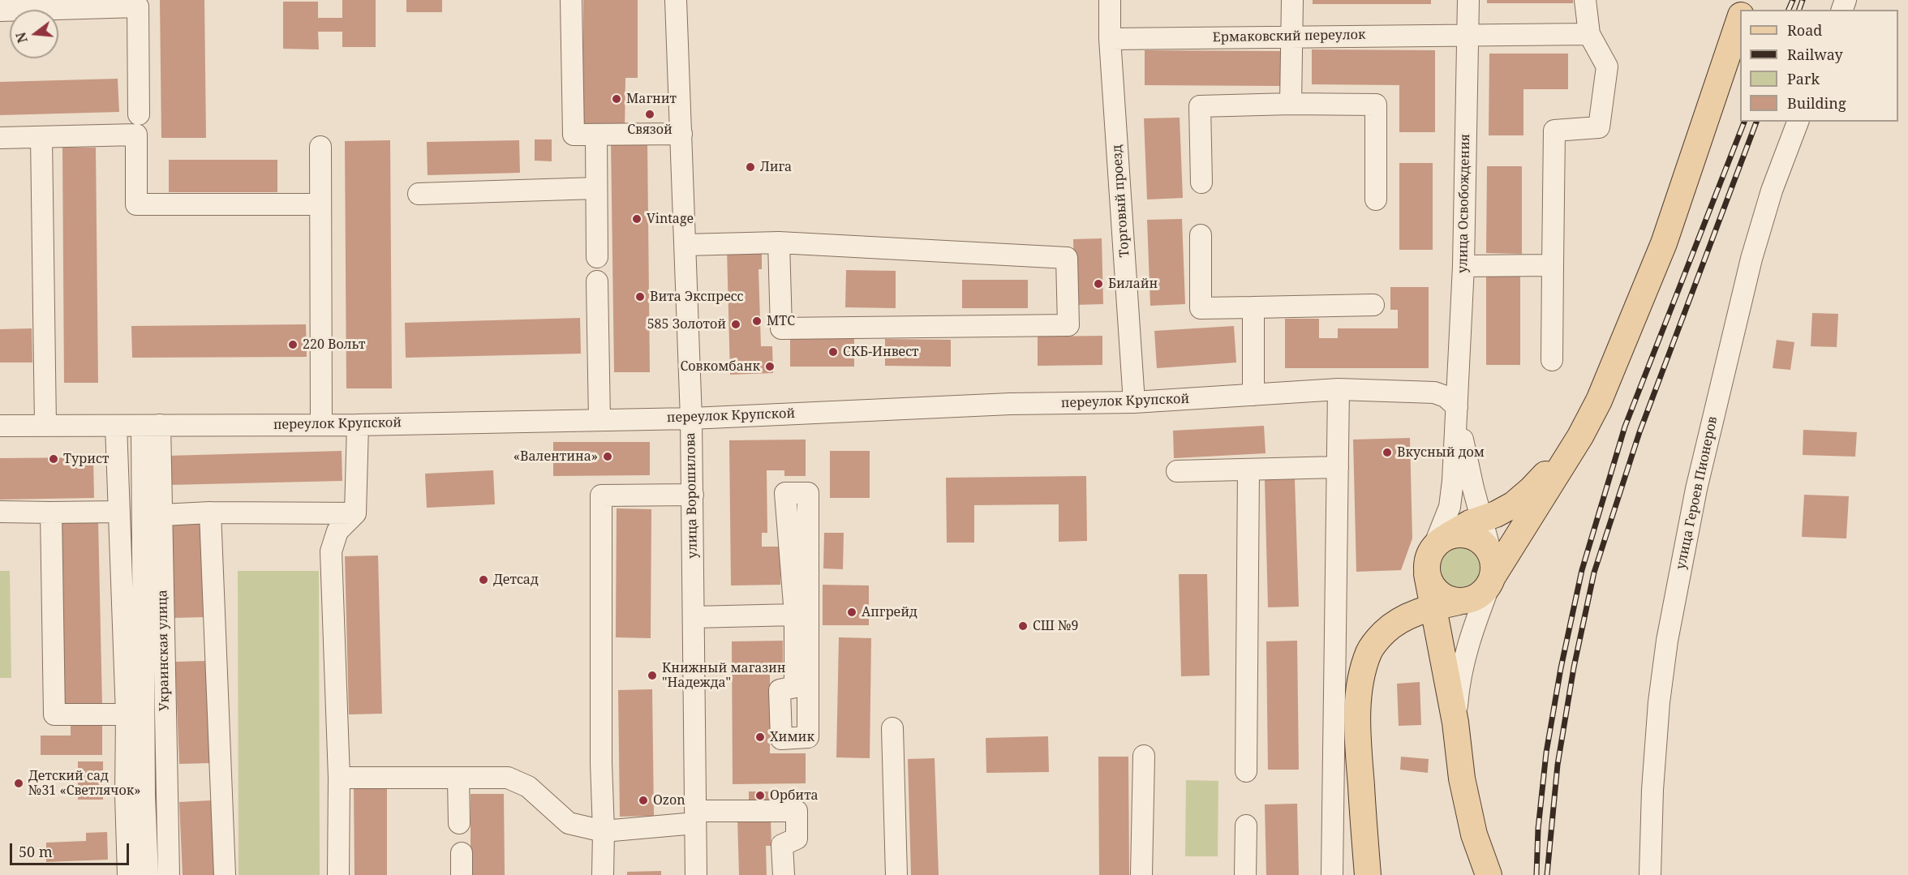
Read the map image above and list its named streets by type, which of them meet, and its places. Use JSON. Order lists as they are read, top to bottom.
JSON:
{
  "streets": {
    "street": [
      "Ермаковский переулок",
      "Торговый проезд",
      "улица Освобождения",
      "переулок Крупской",
      "улица Героев Пионеров",
      "улица Ворошилова",
      "Украинская улица"
    ]
  },
  "crossings": [
    ["Ермаковский переулок", "Торговый проезд"],
    ["Ермаковский переулок", "улица Освобождения"],
    ["Торговый проезд", "переулок Крупской"],
    ["улица Освобождения", "переулок Крупской"],
    ["переулок Крупской", "улица Ворошилова"],
    ["переулок Крупской", "Украинская улица"]
  ],
  "places": [
    "Магнит",
    "Связой",
    "Лига",
    "Vintage",
    "Билайн",
    "Вита Экспресс",
    "МТС",
    "585 Золотой",
    "220 Вольт",
    "СКБ-Инвест",
    "Совкомбанк",
    "Вкусный дом",
    "«Валентина»",
    "Турист",
    "Детсад",
    "Апгрейд",
    "СШ №9",
    "Книжный магазин \"Надежда\"",
    "Химик",
    "Детский сад №31 «Светлячок»",
    "Орбита",
    "Ozon"
  ],
  "legend": [
    "Road",
    "Railway",
    "Park",
    "Building"
  ],
  "scale_bar": "50 m",
  "north": "left"
}
